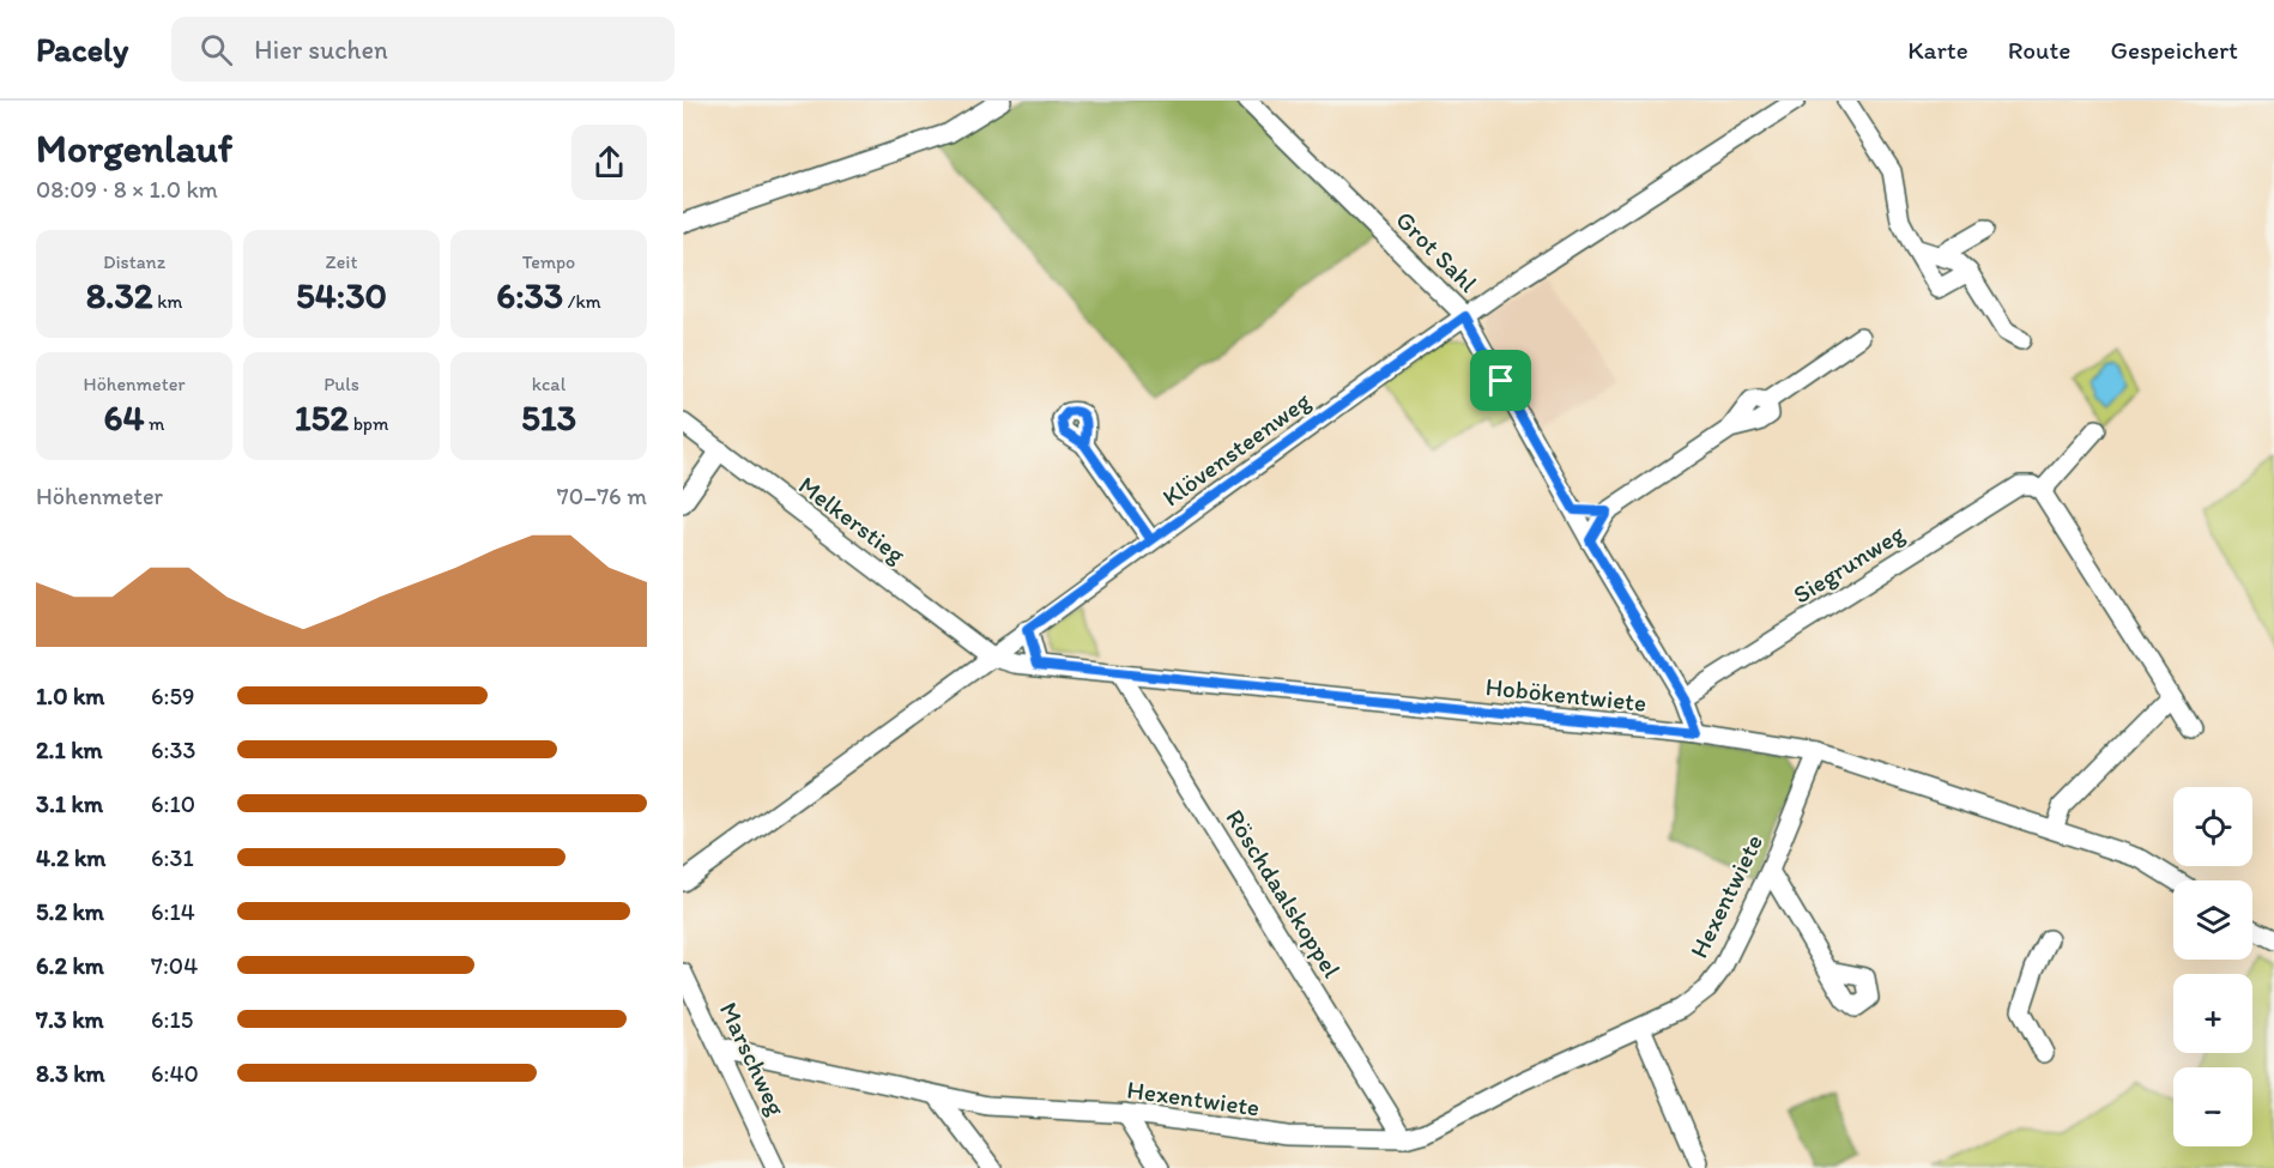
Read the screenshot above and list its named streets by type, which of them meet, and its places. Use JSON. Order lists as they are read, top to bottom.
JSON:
{
  "streets": {
    "street": [
      "Grot Sahl",
      "Klövensteenweg",
      "Melkerstieg",
      "Siegrunweg",
      "Hobökentwiete",
      "Röschdaalskoppel",
      "Hexentwiete",
      "Marschweg"
    ]
  },
  "crossings": [
    ["Grot Sahl", "Klövensteenweg"],
    ["Grot Sahl", "Siegrunweg"],
    ["Grot Sahl", "Hobökentwiete"],
    ["Klövensteenweg", "Melkerstieg"],
    ["Klövensteenweg", "Hobökentwiete"],
    ["Melkerstieg", "Hobökentwiete"],
    ["Hobökentwiete", "Röschdaalskoppel"],
    ["Hobökentwiete", "Hexentwiete"],
    ["Röschdaalskoppel", "Hexentwiete"],
    ["Hexentwiete", "Marschweg"]
  ],
  "page": {
    "header": "Pacely",
    "search": "Hier suchen",
    "nav": ["Karte", "Route", "Gespeichert"],
    "heading": ["Morgenlauf", "08:09 · 8 × 1.0 km"],
    "stats": [
      ["Distanz", "8.32 km"],
      ["Zeit", "54:30"],
      ["Tempo", "6:33 /km"],
      ["Höhenmeter", "64 m"],
      ["Puls", "152 bpm"],
      ["kcal", "513"]
    ],
    "chart": ["Höhenmeter", "70–76 m"],
    "list": [
      {
        "name": "1.0 km",
        "note": "6:59"
      },
      {
        "name": "2.1 km",
        "note": "6:33"
      },
      {
        "name": "3.1 km",
        "note": "6:10"
      },
      {
        "name": "4.2 km",
        "note": "6:31"
      },
      {
        "name": "5.2 km",
        "note": "6:14"
      },
      {
        "name": "6.2 km",
        "note": "7:04"
      },
      {
        "name": "7.3 km",
        "note": "6:15"
      },
      {
        "name": "8.3 km",
        "note": "6:40"
      }
    ],
    "map_buttons": ["+", "−"]
  }
}
